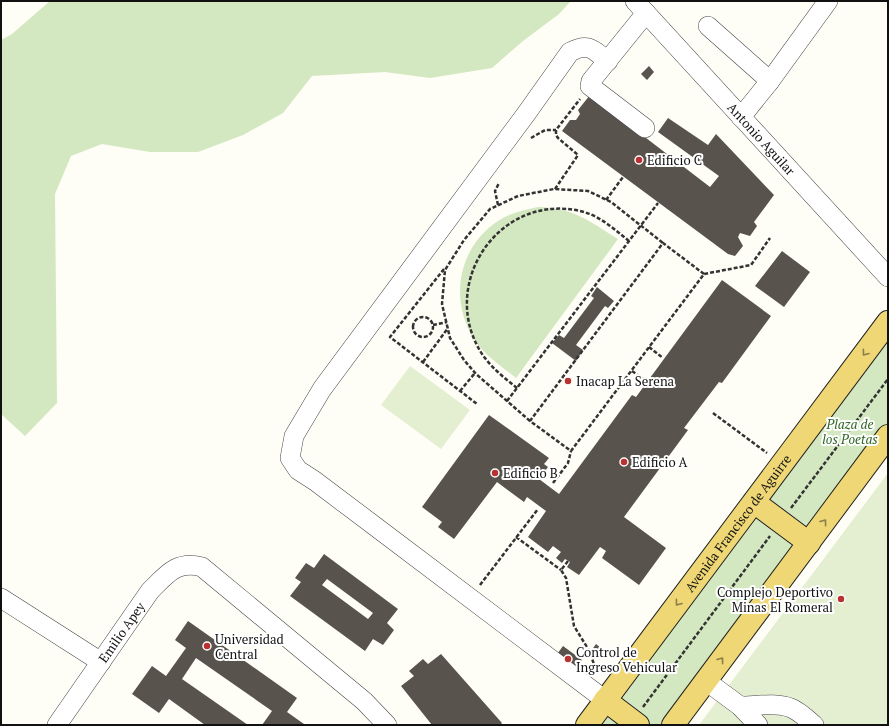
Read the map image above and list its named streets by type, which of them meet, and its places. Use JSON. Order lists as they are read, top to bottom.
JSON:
{
  "streets": {
    "main road": ["Avenida Francisco de Aguirre"],
    "street": ["Antonio Aguilar", "Emilio Apey"]
  },
  "parks": ["Plaza de los Poetas"],
  "places": [
    "Edificio C",
    "Inacap La Serena",
    "Edificio A",
    "Edificio B",
    "Complejo Deportivo Minas El Romeral",
    "Universidad Central",
    "Control de Ingreso Vehicular"
  ]
}
